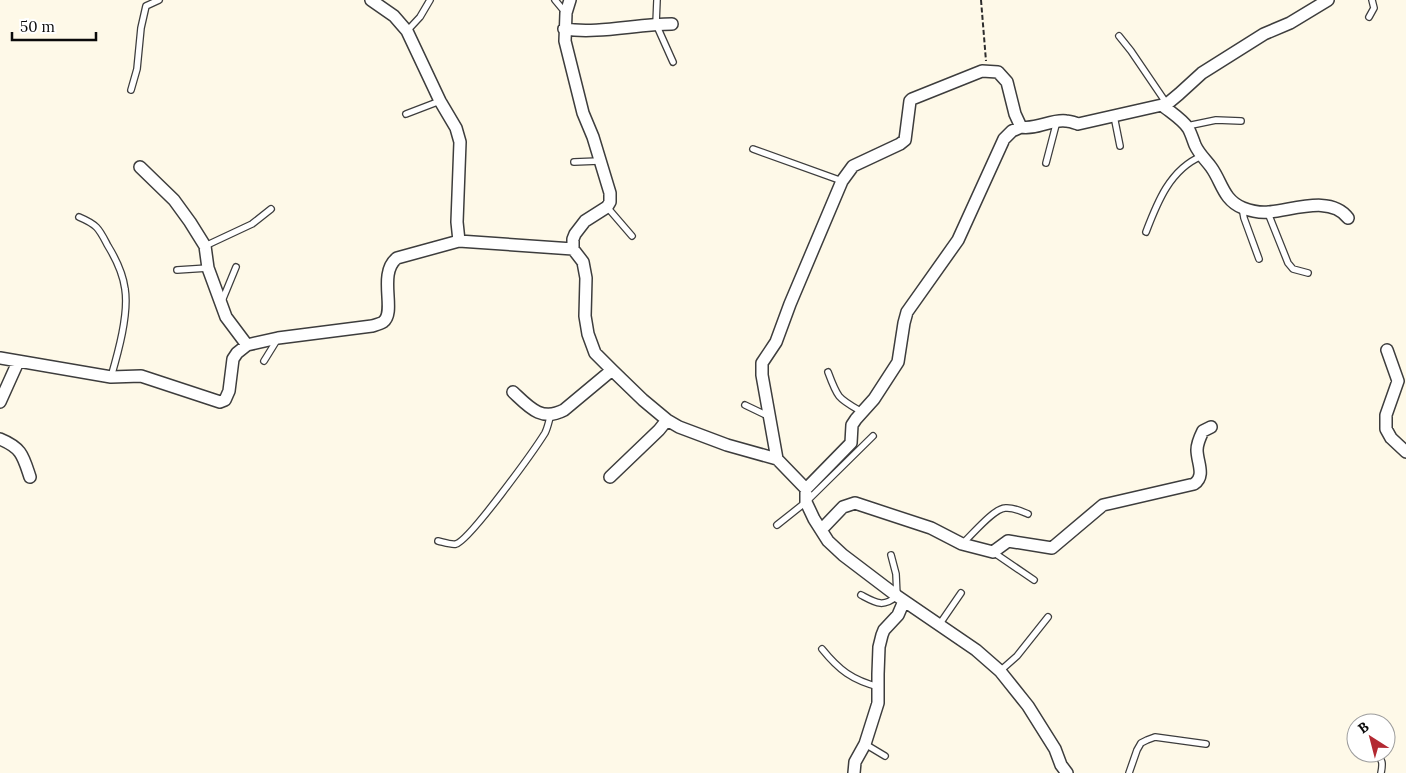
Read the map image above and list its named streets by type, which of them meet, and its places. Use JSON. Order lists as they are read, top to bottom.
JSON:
{
  "scale_bar": "50 m",
  "north": "top left"
}
